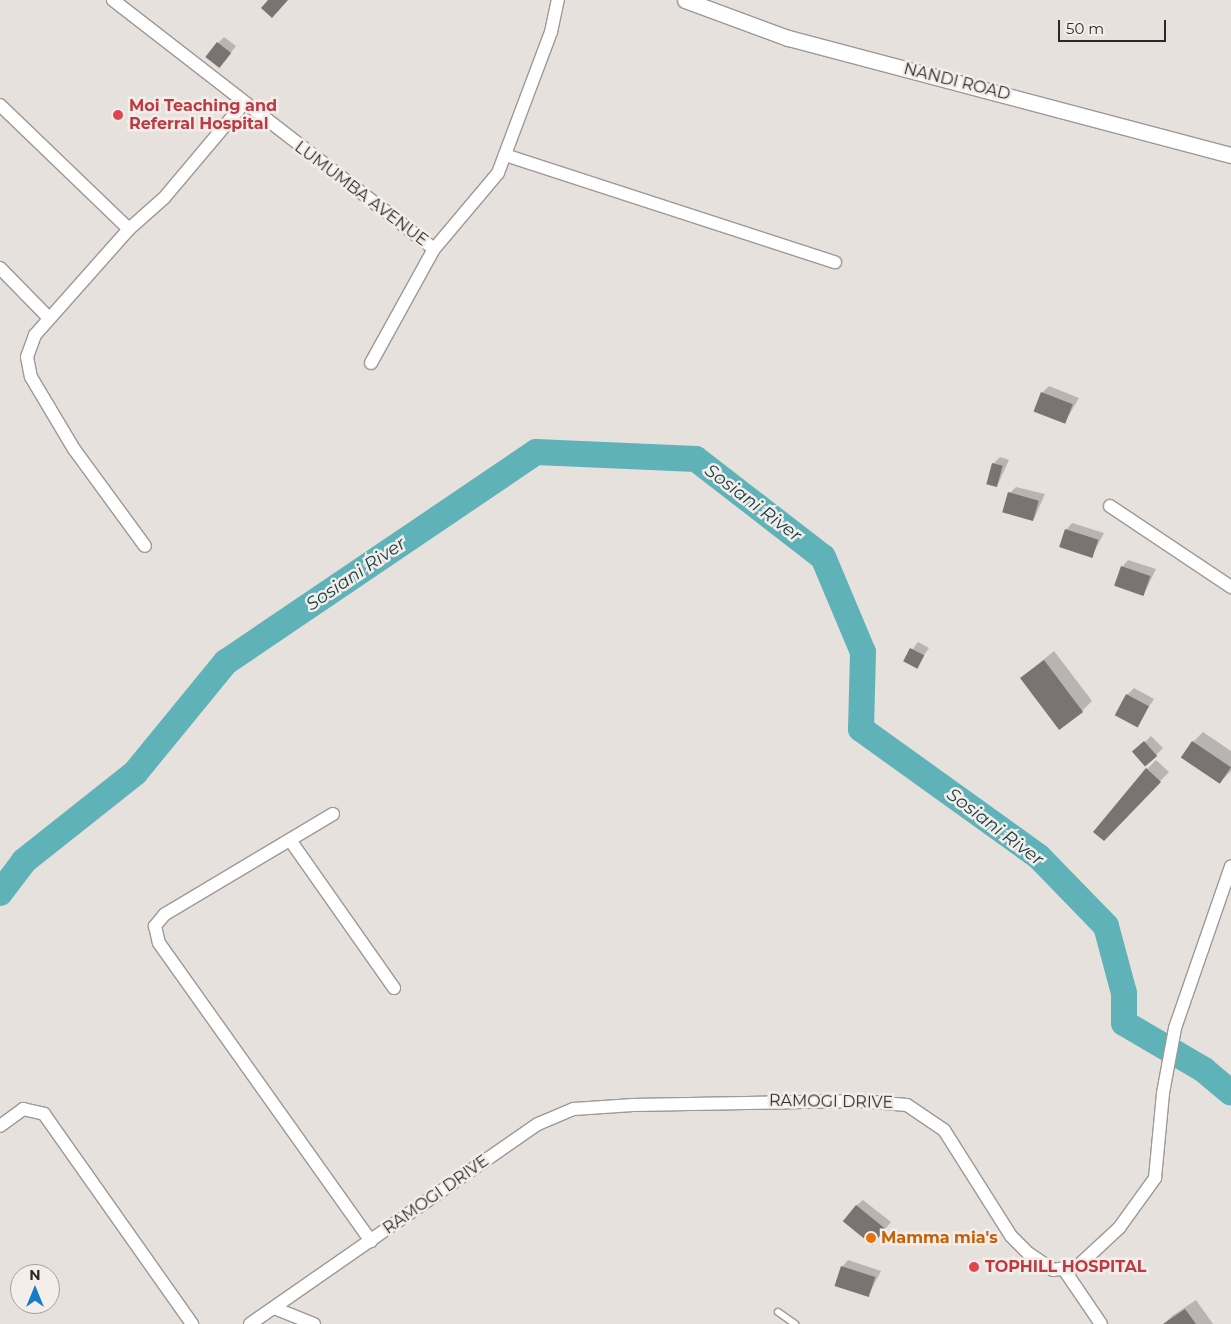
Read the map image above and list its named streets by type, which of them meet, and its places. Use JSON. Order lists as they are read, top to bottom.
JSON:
{
  "streets": {
    "street": ["NANDI ROAD", "LUMUMBA AVENUE", "RAMOGI DRIVE"]
  },
  "water": ["Sosiani River"],
  "places": ["Moi Teaching and Referral Hospital", "Mamma mia's", "TOPHILL HOSPITAL"],
  "scale_bar": "50 m",
  "north": "top"
}
